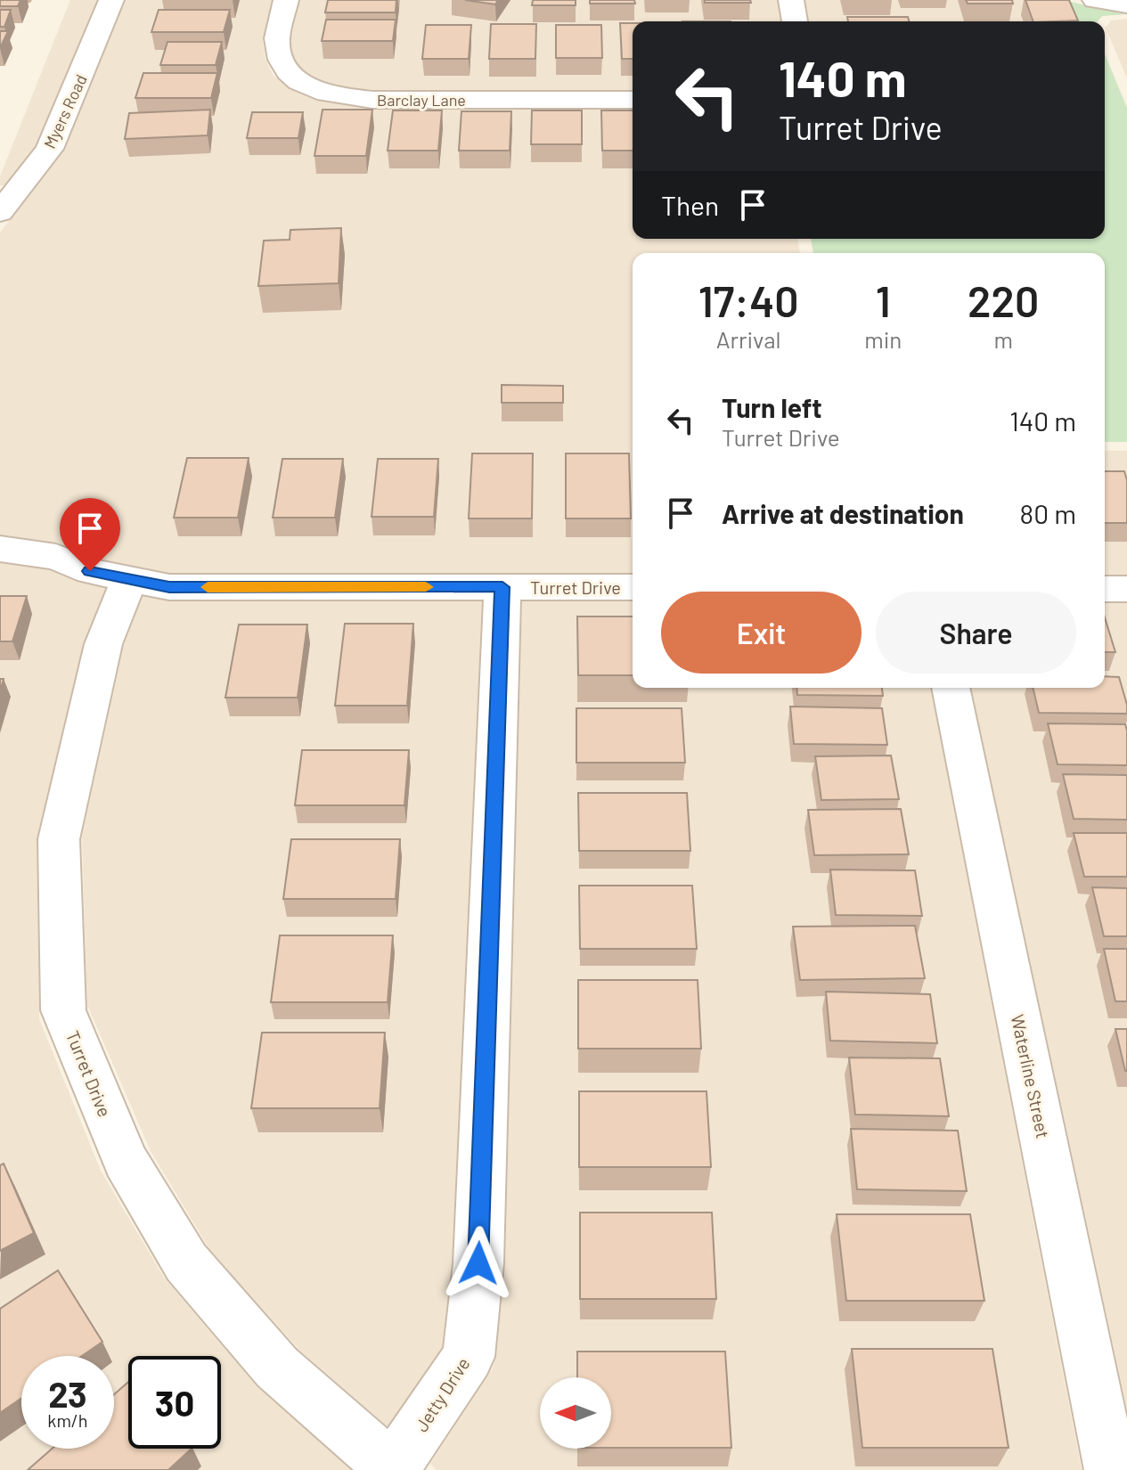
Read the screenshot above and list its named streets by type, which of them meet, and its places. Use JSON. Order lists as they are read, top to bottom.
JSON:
{
  "streets": {
    "street": [
      "Barclay Lane",
      "Myers Road",
      "Turret Drive",
      "Waterline Street",
      "Jetty Drive"
    ]
  },
  "crossings": [
    ["Turret Drive", "Jetty Drive"]
  ],
  "north": "left",
  "page": {
    "turn": ["140 m", "Turret Drive"],
    "then": "Then",
    "eta": [
      "17:40",
      "Arrival",
      "1",
      "min",
      "220",
      "m"
    ],
    "list": [
      {
        "name": "Turn left",
        "note": "Turret Drive",
        "value": "140 m"
      },
      {
        "name": "Arrive at destination",
        "value": "80 m"
      }
    ],
    "buttons": ["Exit", "Share"],
    "speed": "23 km/h",
    "limit": "30"
  }
}
